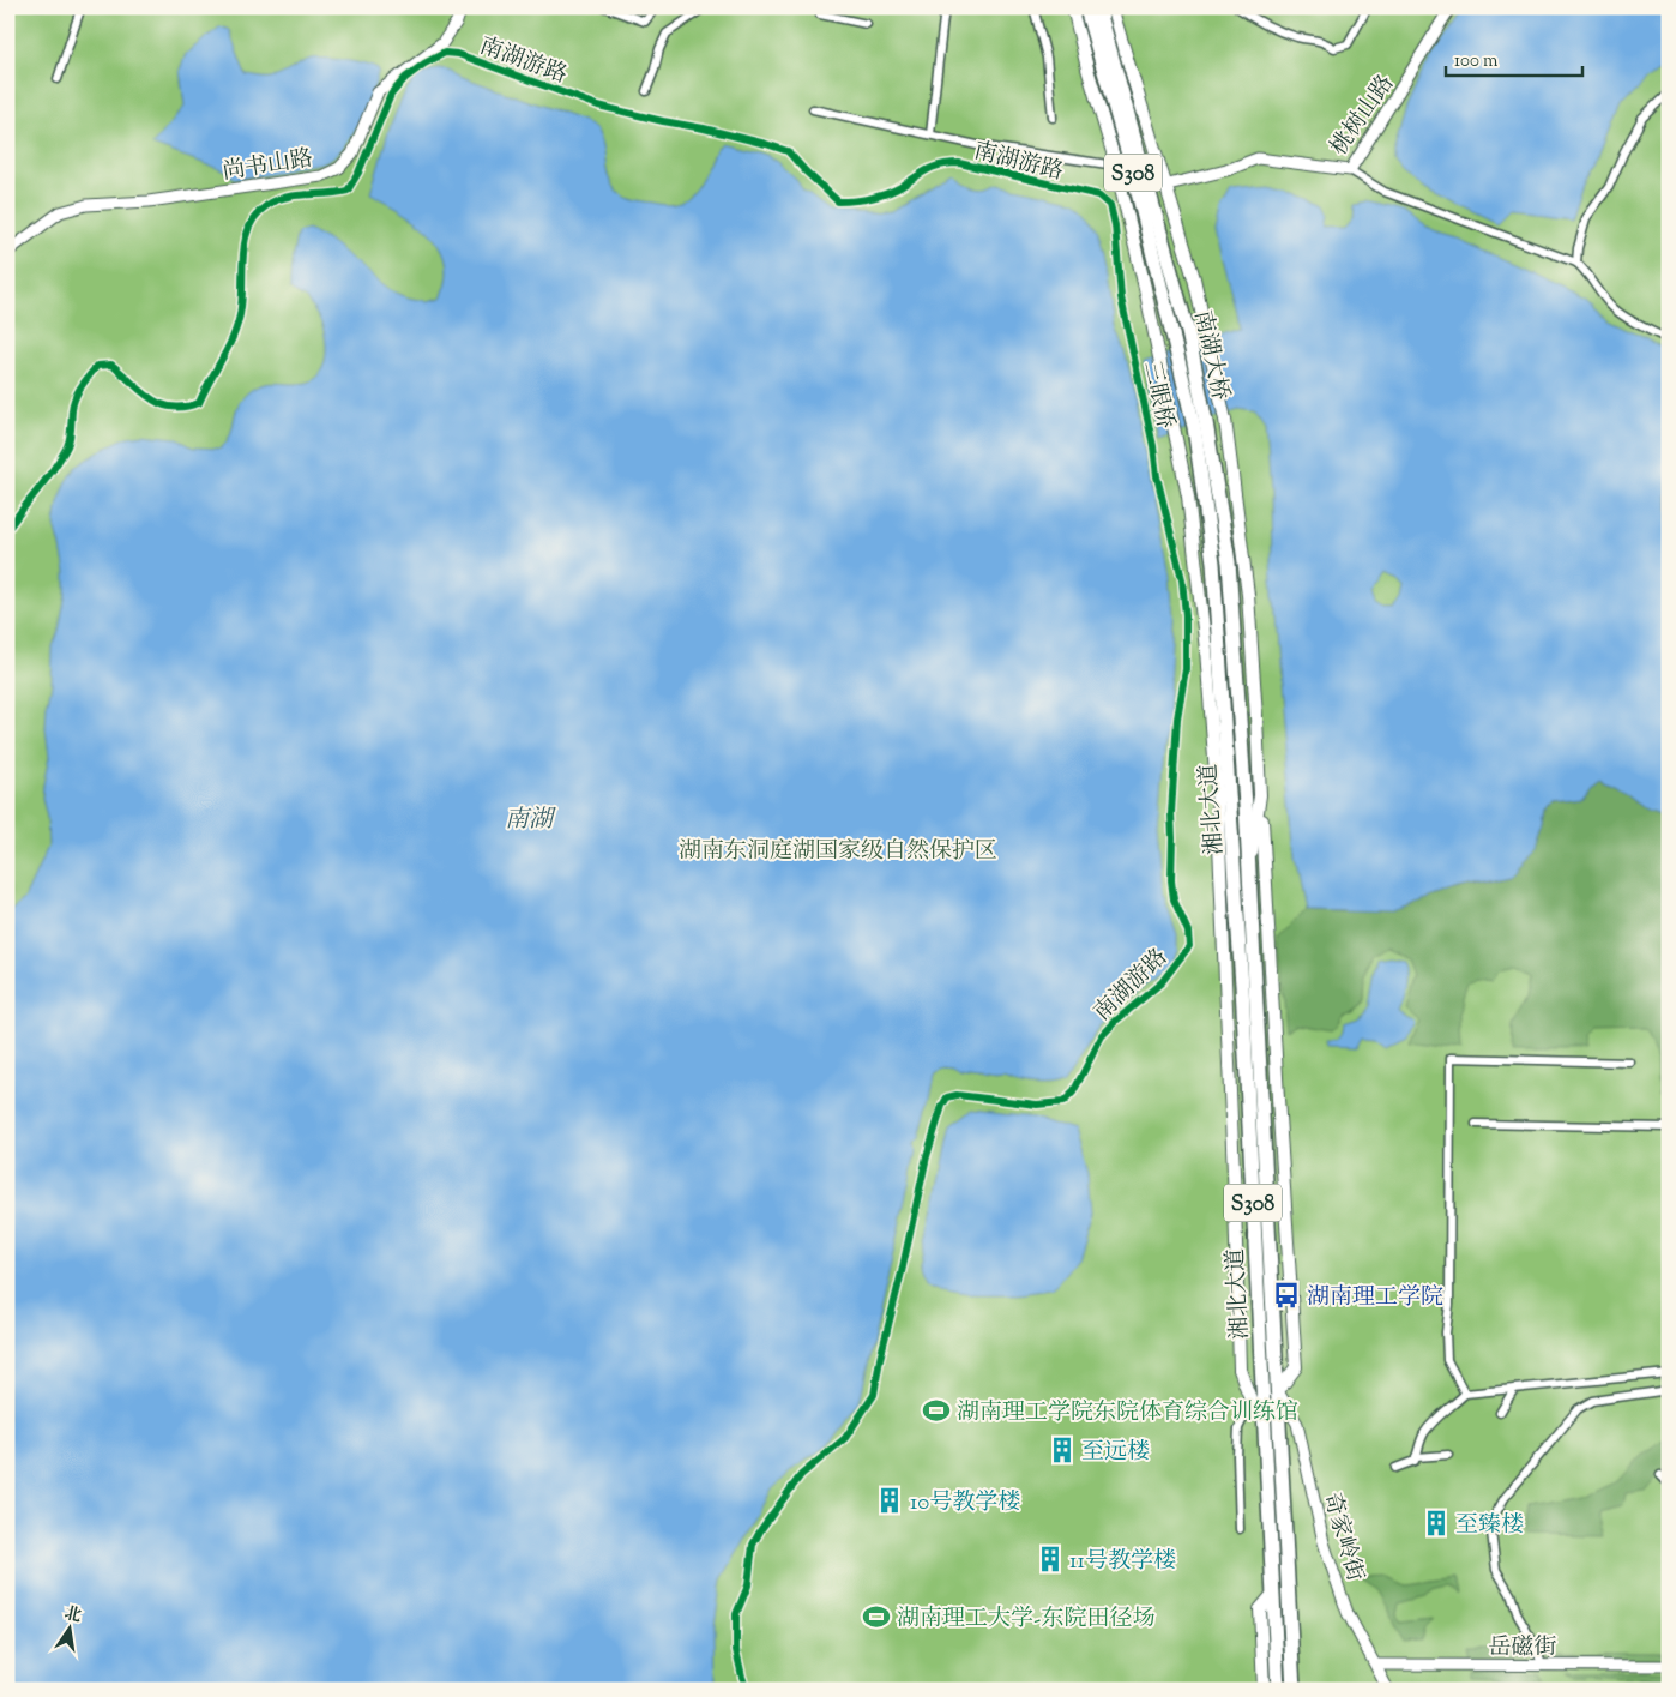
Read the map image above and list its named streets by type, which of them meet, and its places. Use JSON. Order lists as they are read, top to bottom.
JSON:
{
  "streets": {
    "highway": ["S308", "南湖大桥", "湘北大道"],
    "street": [
      "桃树山路",
      "尚书山路",
      "奇家岭街",
      "岳磁街"
    ],
    "cycle path": ["南湖游路"]
  },
  "crossings": [
    ["南湖大桥", "湘北大道"],
    ["湘北大道", "奇家岭街"],
    ["奇家岭街", "岳磁街"]
  ],
  "water": ["南湖"],
  "parks": ["湖南东洞庭湖国家级自然保护区"],
  "places": {
    "bus stop": ["湖南理工学院"],
    "sports": ["湖南理工学院东院体育综合训练馆", "湖南理工大学-东院田径场"],
    "building": [
      "至远楼",
      "10号教学楼",
      "至臻楼",
      "11号教学楼"
    ]
  },
  "scale_bar": "100 m",
  "north": "top"
}
